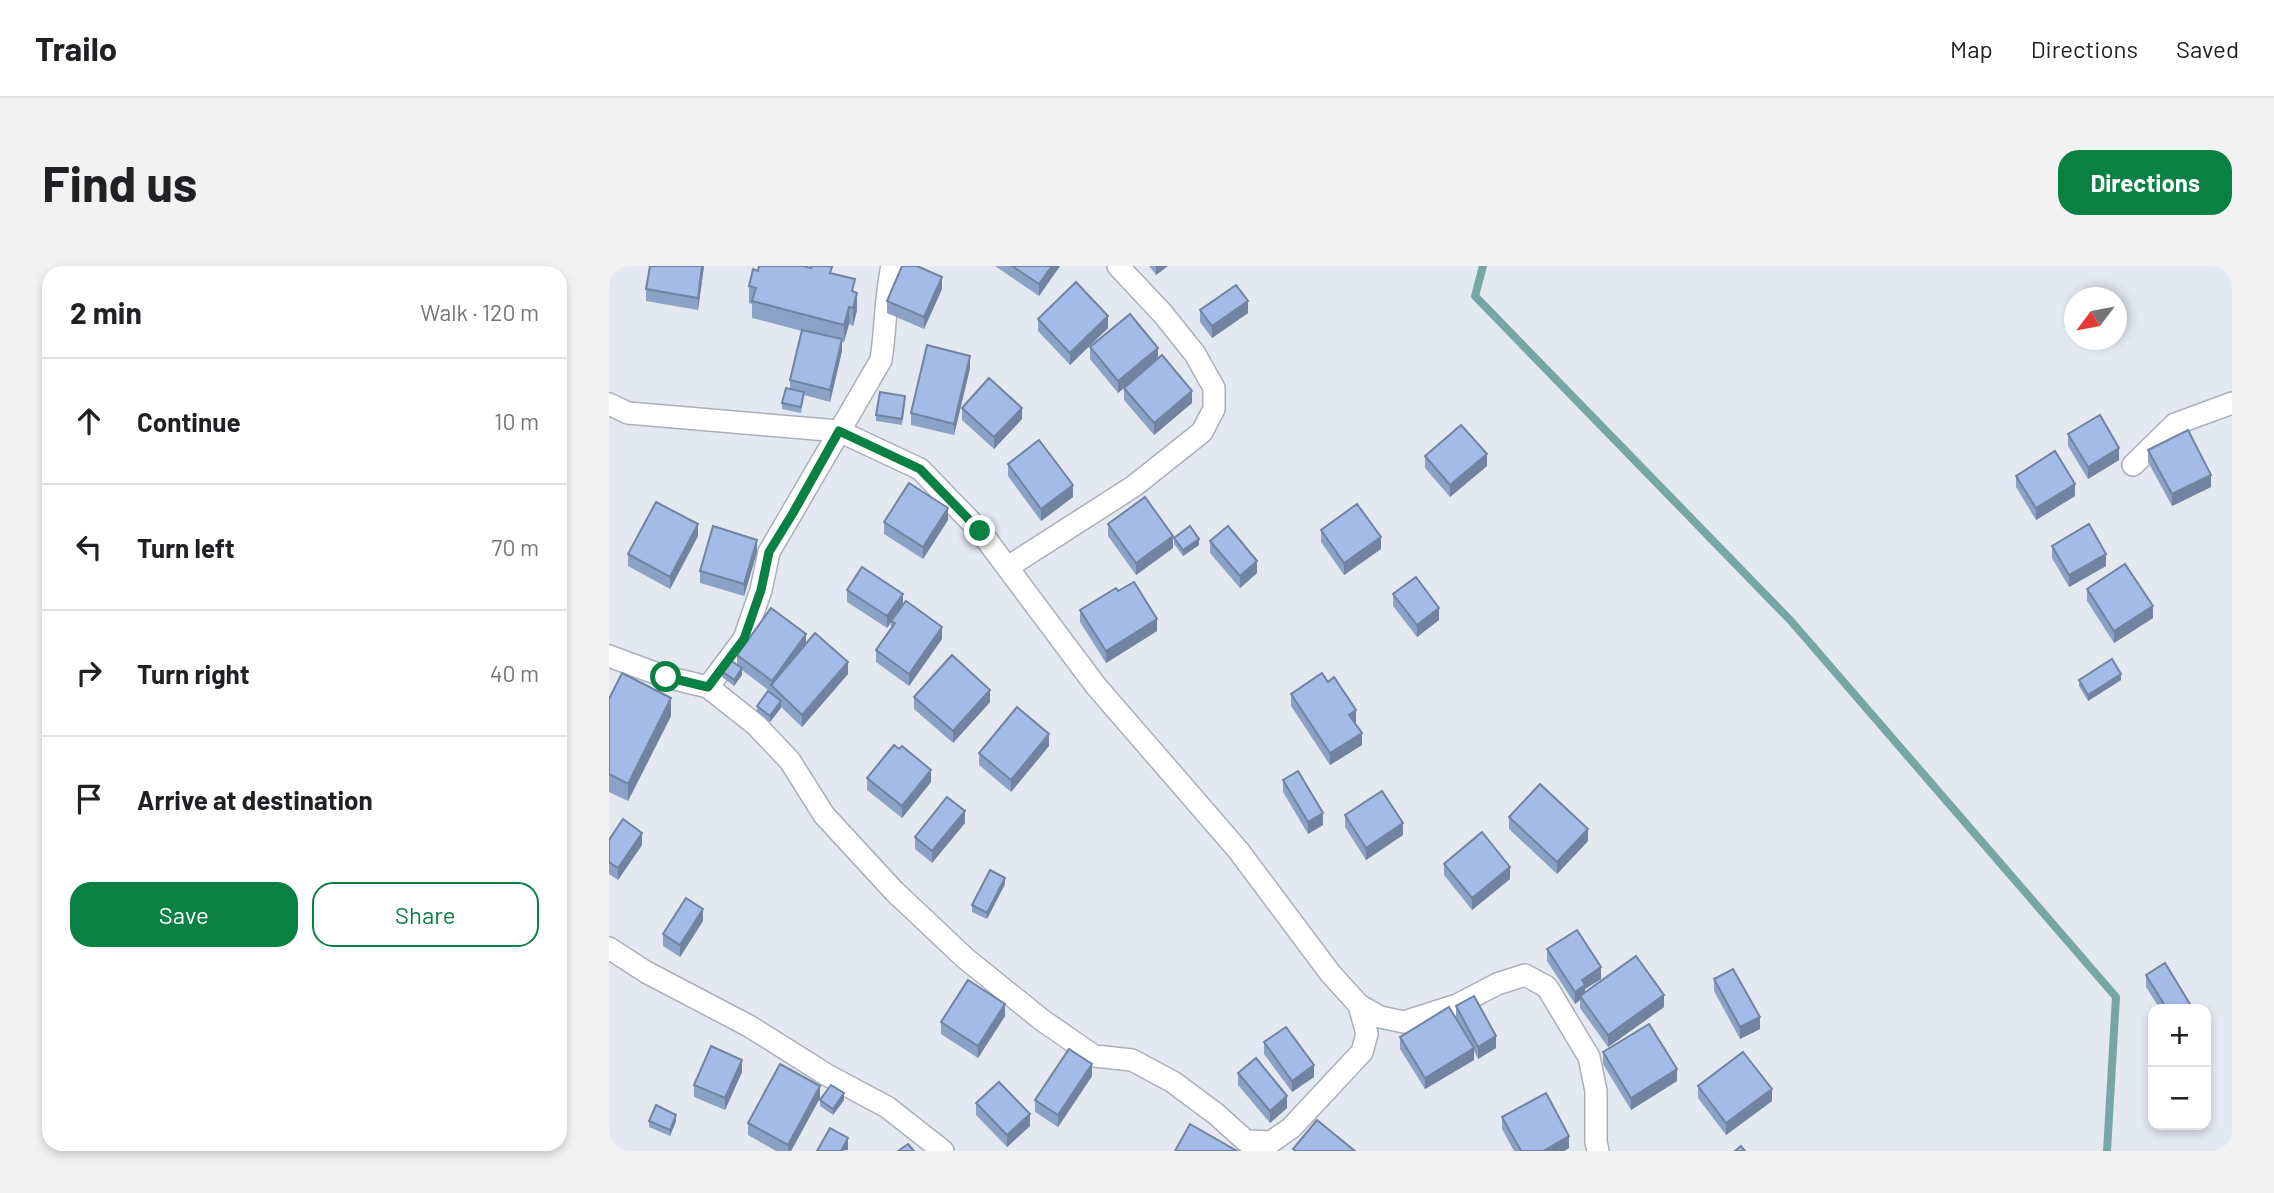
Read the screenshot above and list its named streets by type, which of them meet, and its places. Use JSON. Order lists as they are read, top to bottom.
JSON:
{
  "north": "bottom left",
  "page": {
    "header": "Trailo",
    "nav": ["Map", "Directions", "Saved"],
    "buttons": [
      "Directions",
      ["Save", "Share"]
    ],
    "title": "Find us",
    "heading": ["2 min", "Walk · 120 m"],
    "list": [
      ["Continue", "10 m"],
      ["Turn left", "70 m"],
      ["Turn right", "40 m"],
      "Arrive at destination"
    ],
    "map_buttons": ["+", "−"]
  }
}
